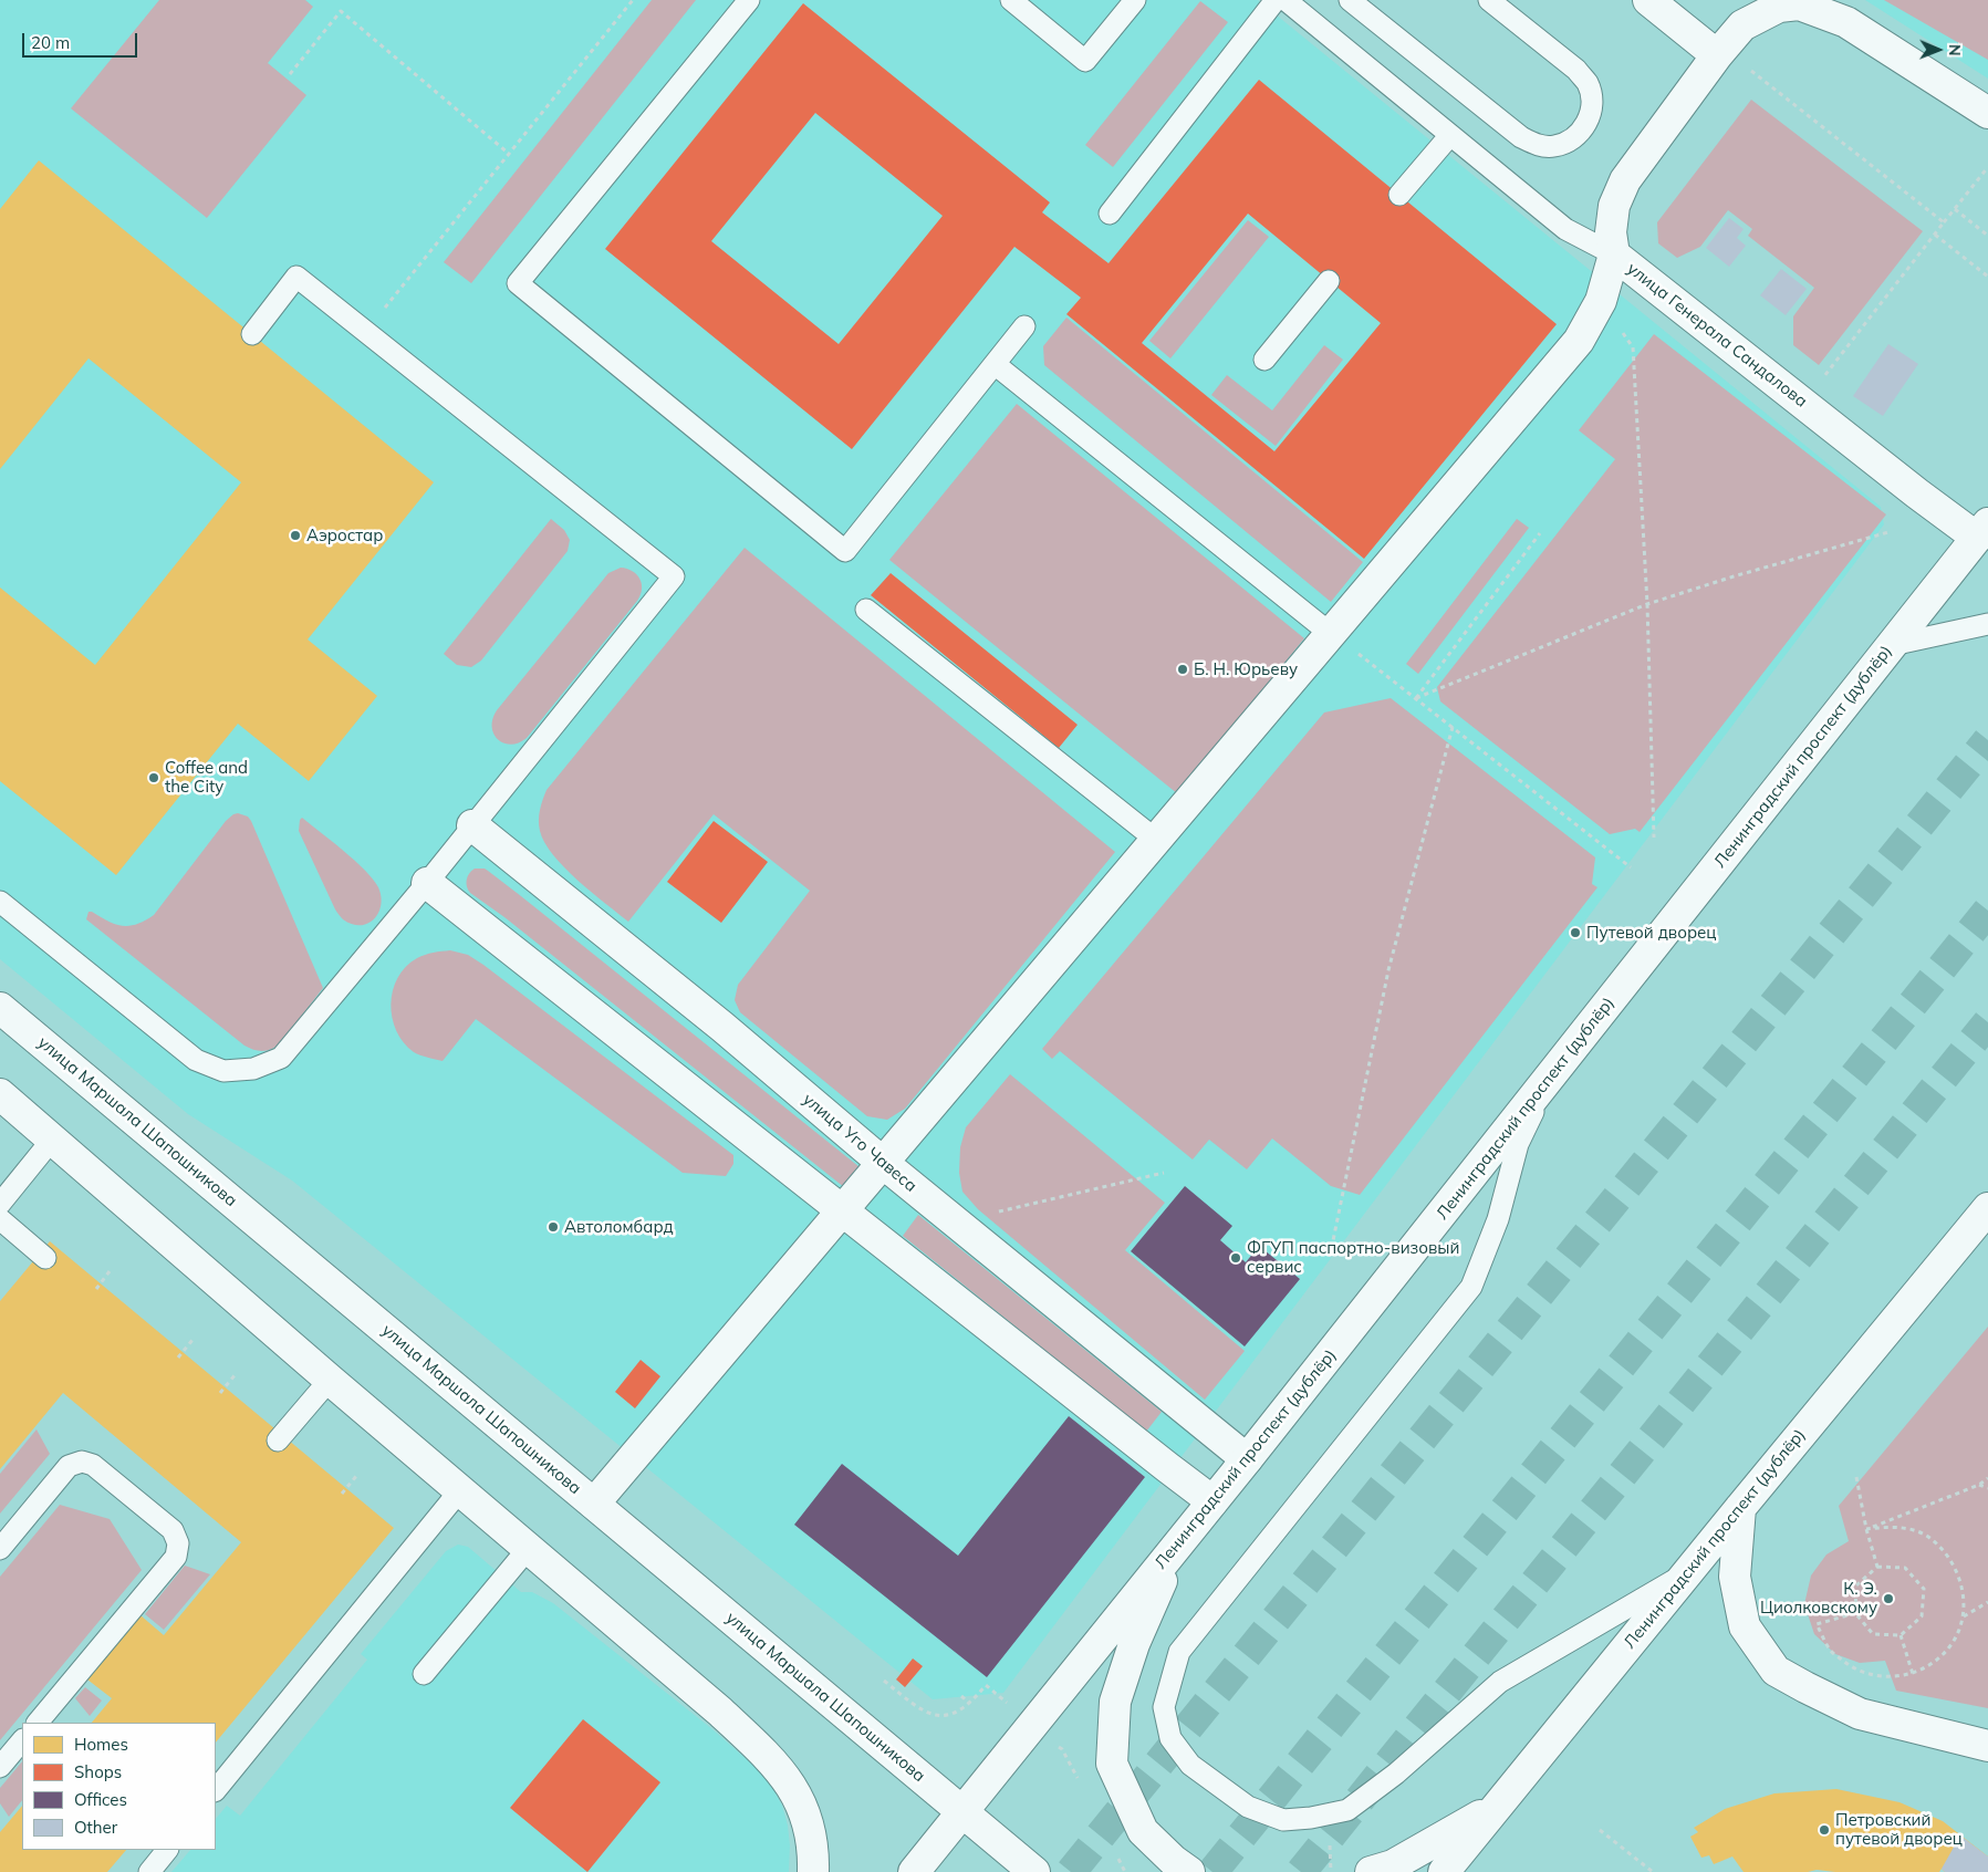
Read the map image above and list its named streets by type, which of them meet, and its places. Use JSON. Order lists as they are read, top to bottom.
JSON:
{
  "streets": {
    "street": [
      "улица Генерала Сандалова",
      "Ленинградский проспект (дублёр)",
      "улица Маршала Шапошникова",
      "улица Уго Чавеса"
    ]
  },
  "crossings": [
    ["улица Генерала Сандалова", "Ленинградский проспект (дублёр)"],
    ["Ленинградский проспект (дублёр)", "улица Маршала Шапошникова"],
    ["Ленинградский проспект (дублёр)", "улица Уго Чавеса"]
  ],
  "places": [
    "Аэростар",
    "Б. Н. Юрьеву",
    "Coffee and the City",
    "Путевой дворец",
    "Автоломбард",
    "ФГУП паспортно-визовый сервис",
    "К. Э. Циолковскому",
    "Петровский путевой дворец"
  ],
  "legend": [
    "Homes",
    "Shops",
    "Offices",
    "Other"
  ],
  "scale_bar": "20 m",
  "north": "right"
}
